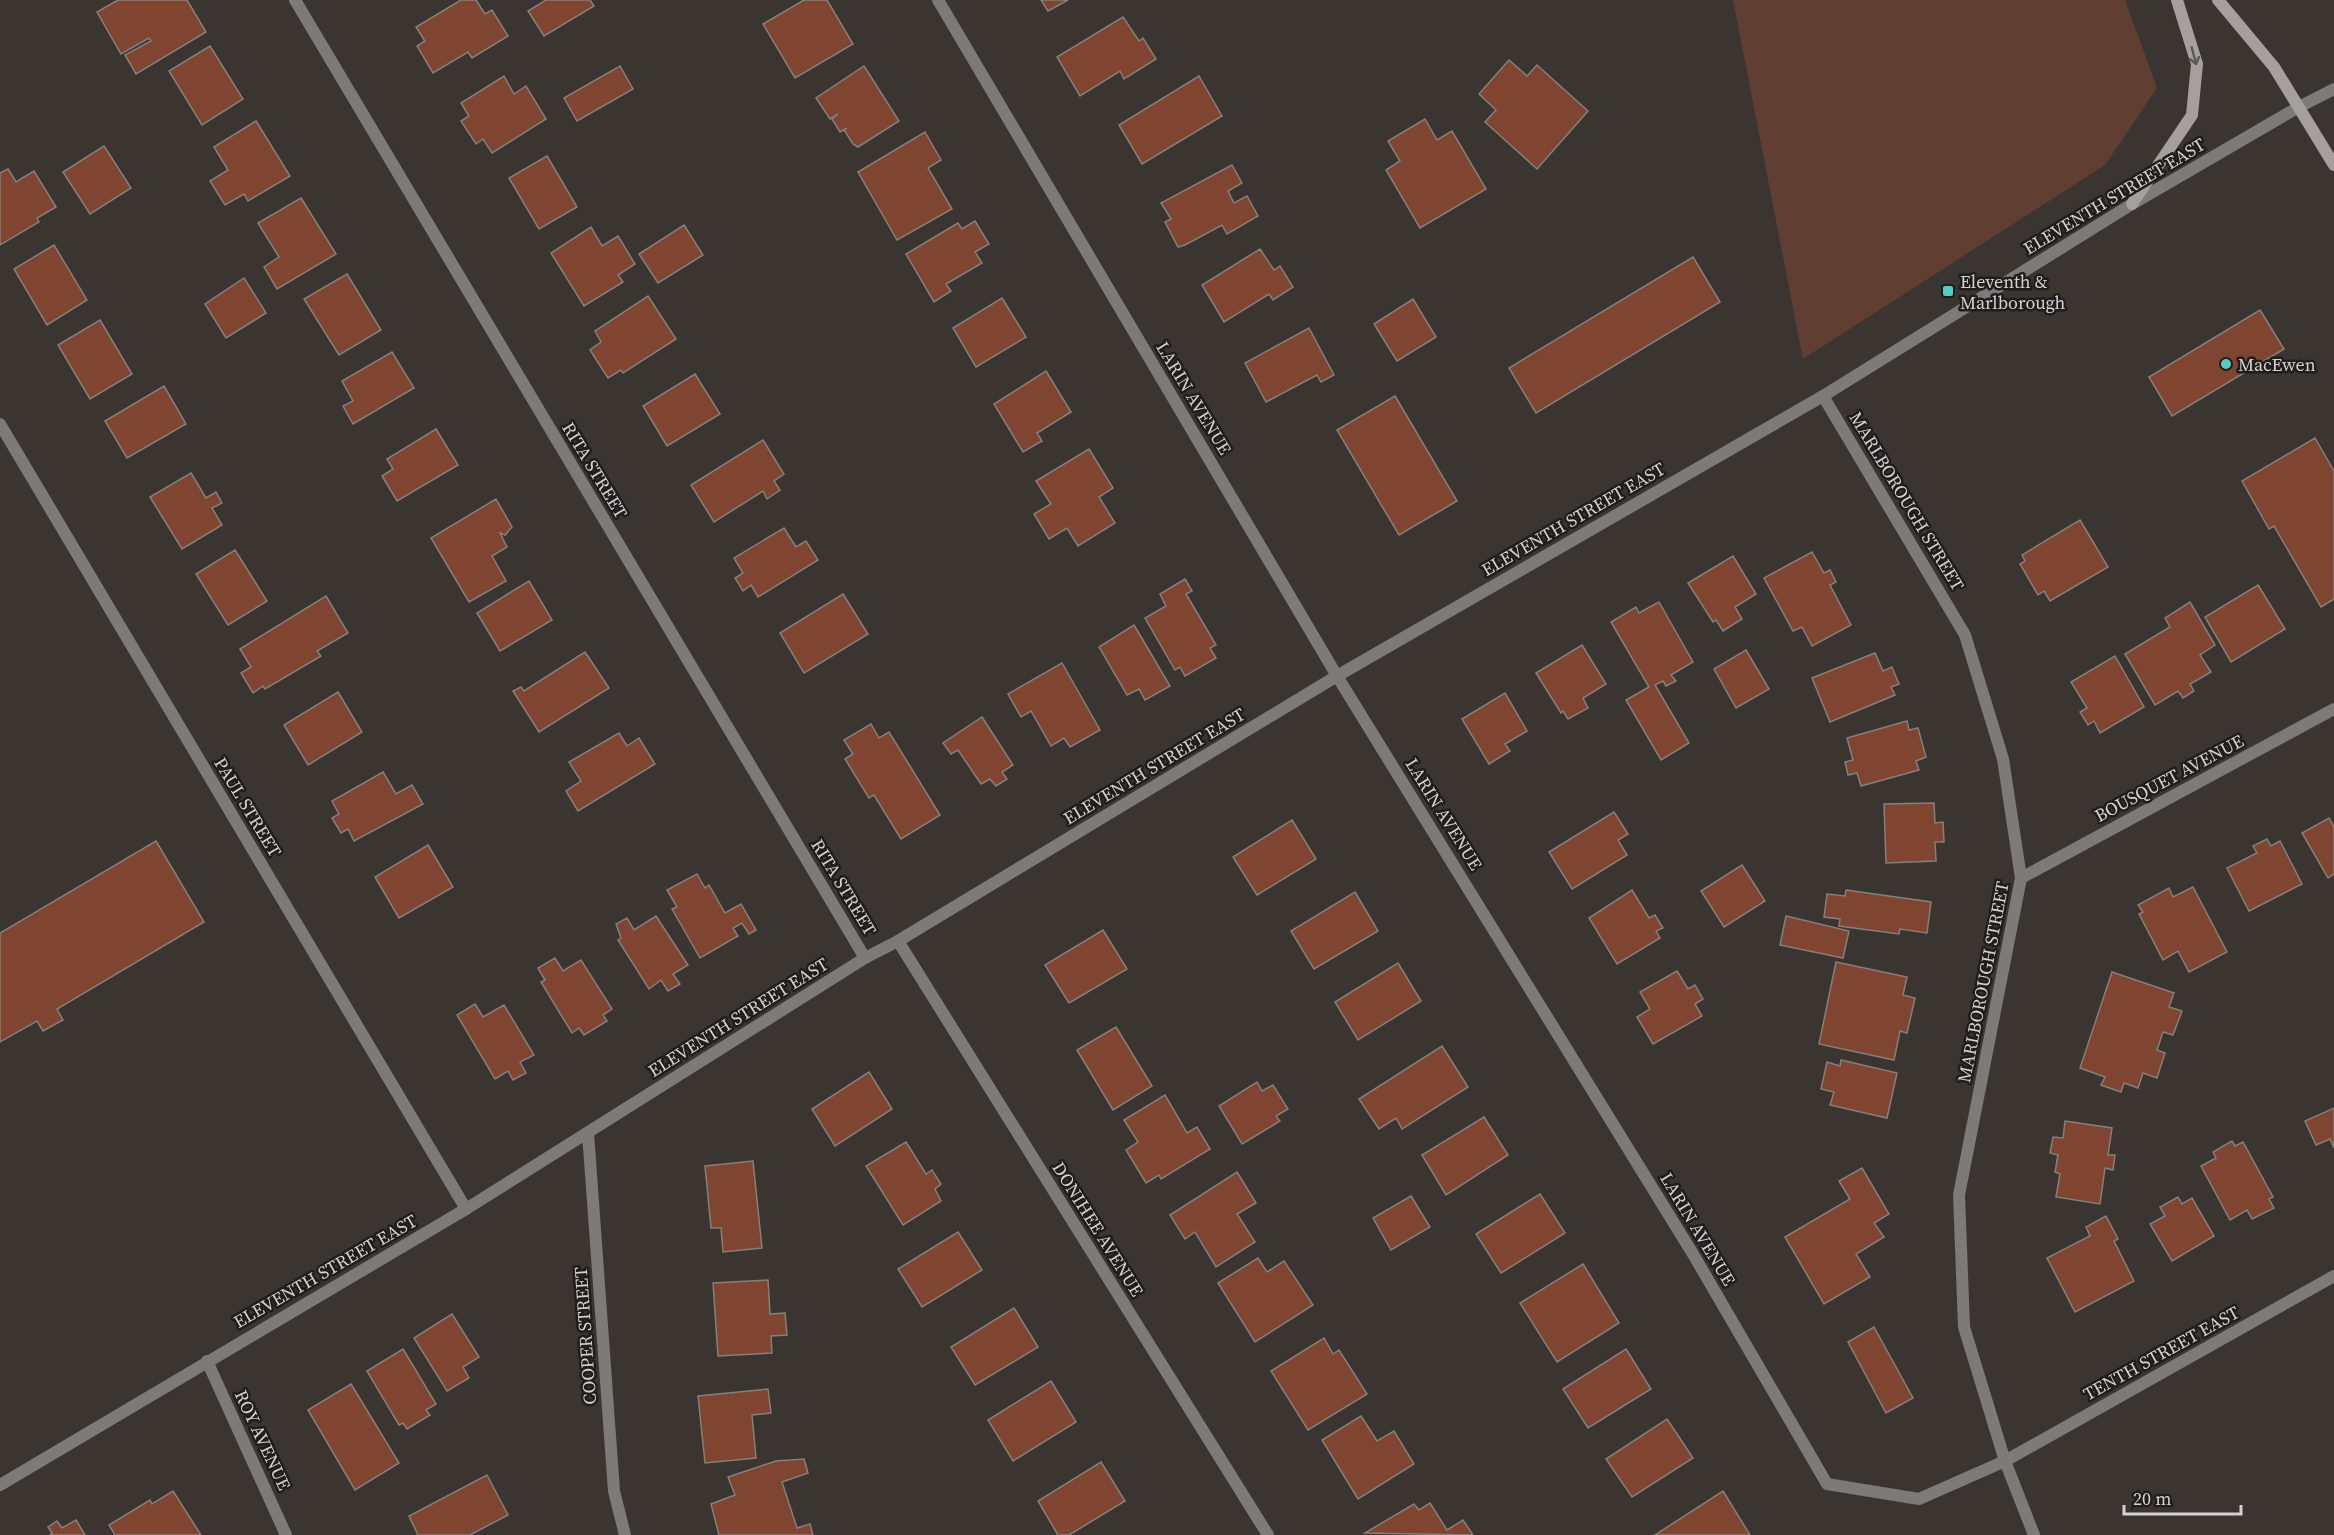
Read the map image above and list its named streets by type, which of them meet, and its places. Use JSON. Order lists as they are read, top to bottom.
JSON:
{
  "streets": {
    "street": [
      "ELEVENTH STREET EAST",
      "LARIN AVENUE",
      "RITA STREET",
      "MARLBOROUGH STREET",
      "BOUSQUET AVENUE",
      "PAUL STREET",
      "DONIHEE AVENUE",
      "COOPER STREET",
      "TENTH STREET EAST",
      "ROY AVENUE"
    ]
  },
  "crossings": [
    ["ELEVENTH STREET EAST", "LARIN AVENUE"],
    ["ELEVENTH STREET EAST", "RITA STREET"],
    ["ELEVENTH STREET EAST", "MARLBOROUGH STREET"],
    ["ELEVENTH STREET EAST", "PAUL STREET"],
    ["ELEVENTH STREET EAST", "DONIHEE AVENUE"],
    ["ELEVENTH STREET EAST", "COOPER STREET"],
    ["ELEVENTH STREET EAST", "ROY AVENUE"],
    ["LARIN AVENUE", "MARLBOROUGH STREET"],
    ["LARIN AVENUE", "TENTH STREET EAST"],
    ["MARLBOROUGH STREET", "BOUSQUET AVENUE"],
    ["MARLBOROUGH STREET", "TENTH STREET EAST"]
  ],
  "places": {
    "transit": ["Eleventh & Marlborough"],
    "other": ["MacEwen"]
  },
  "scale_bar": "20 m"
}
